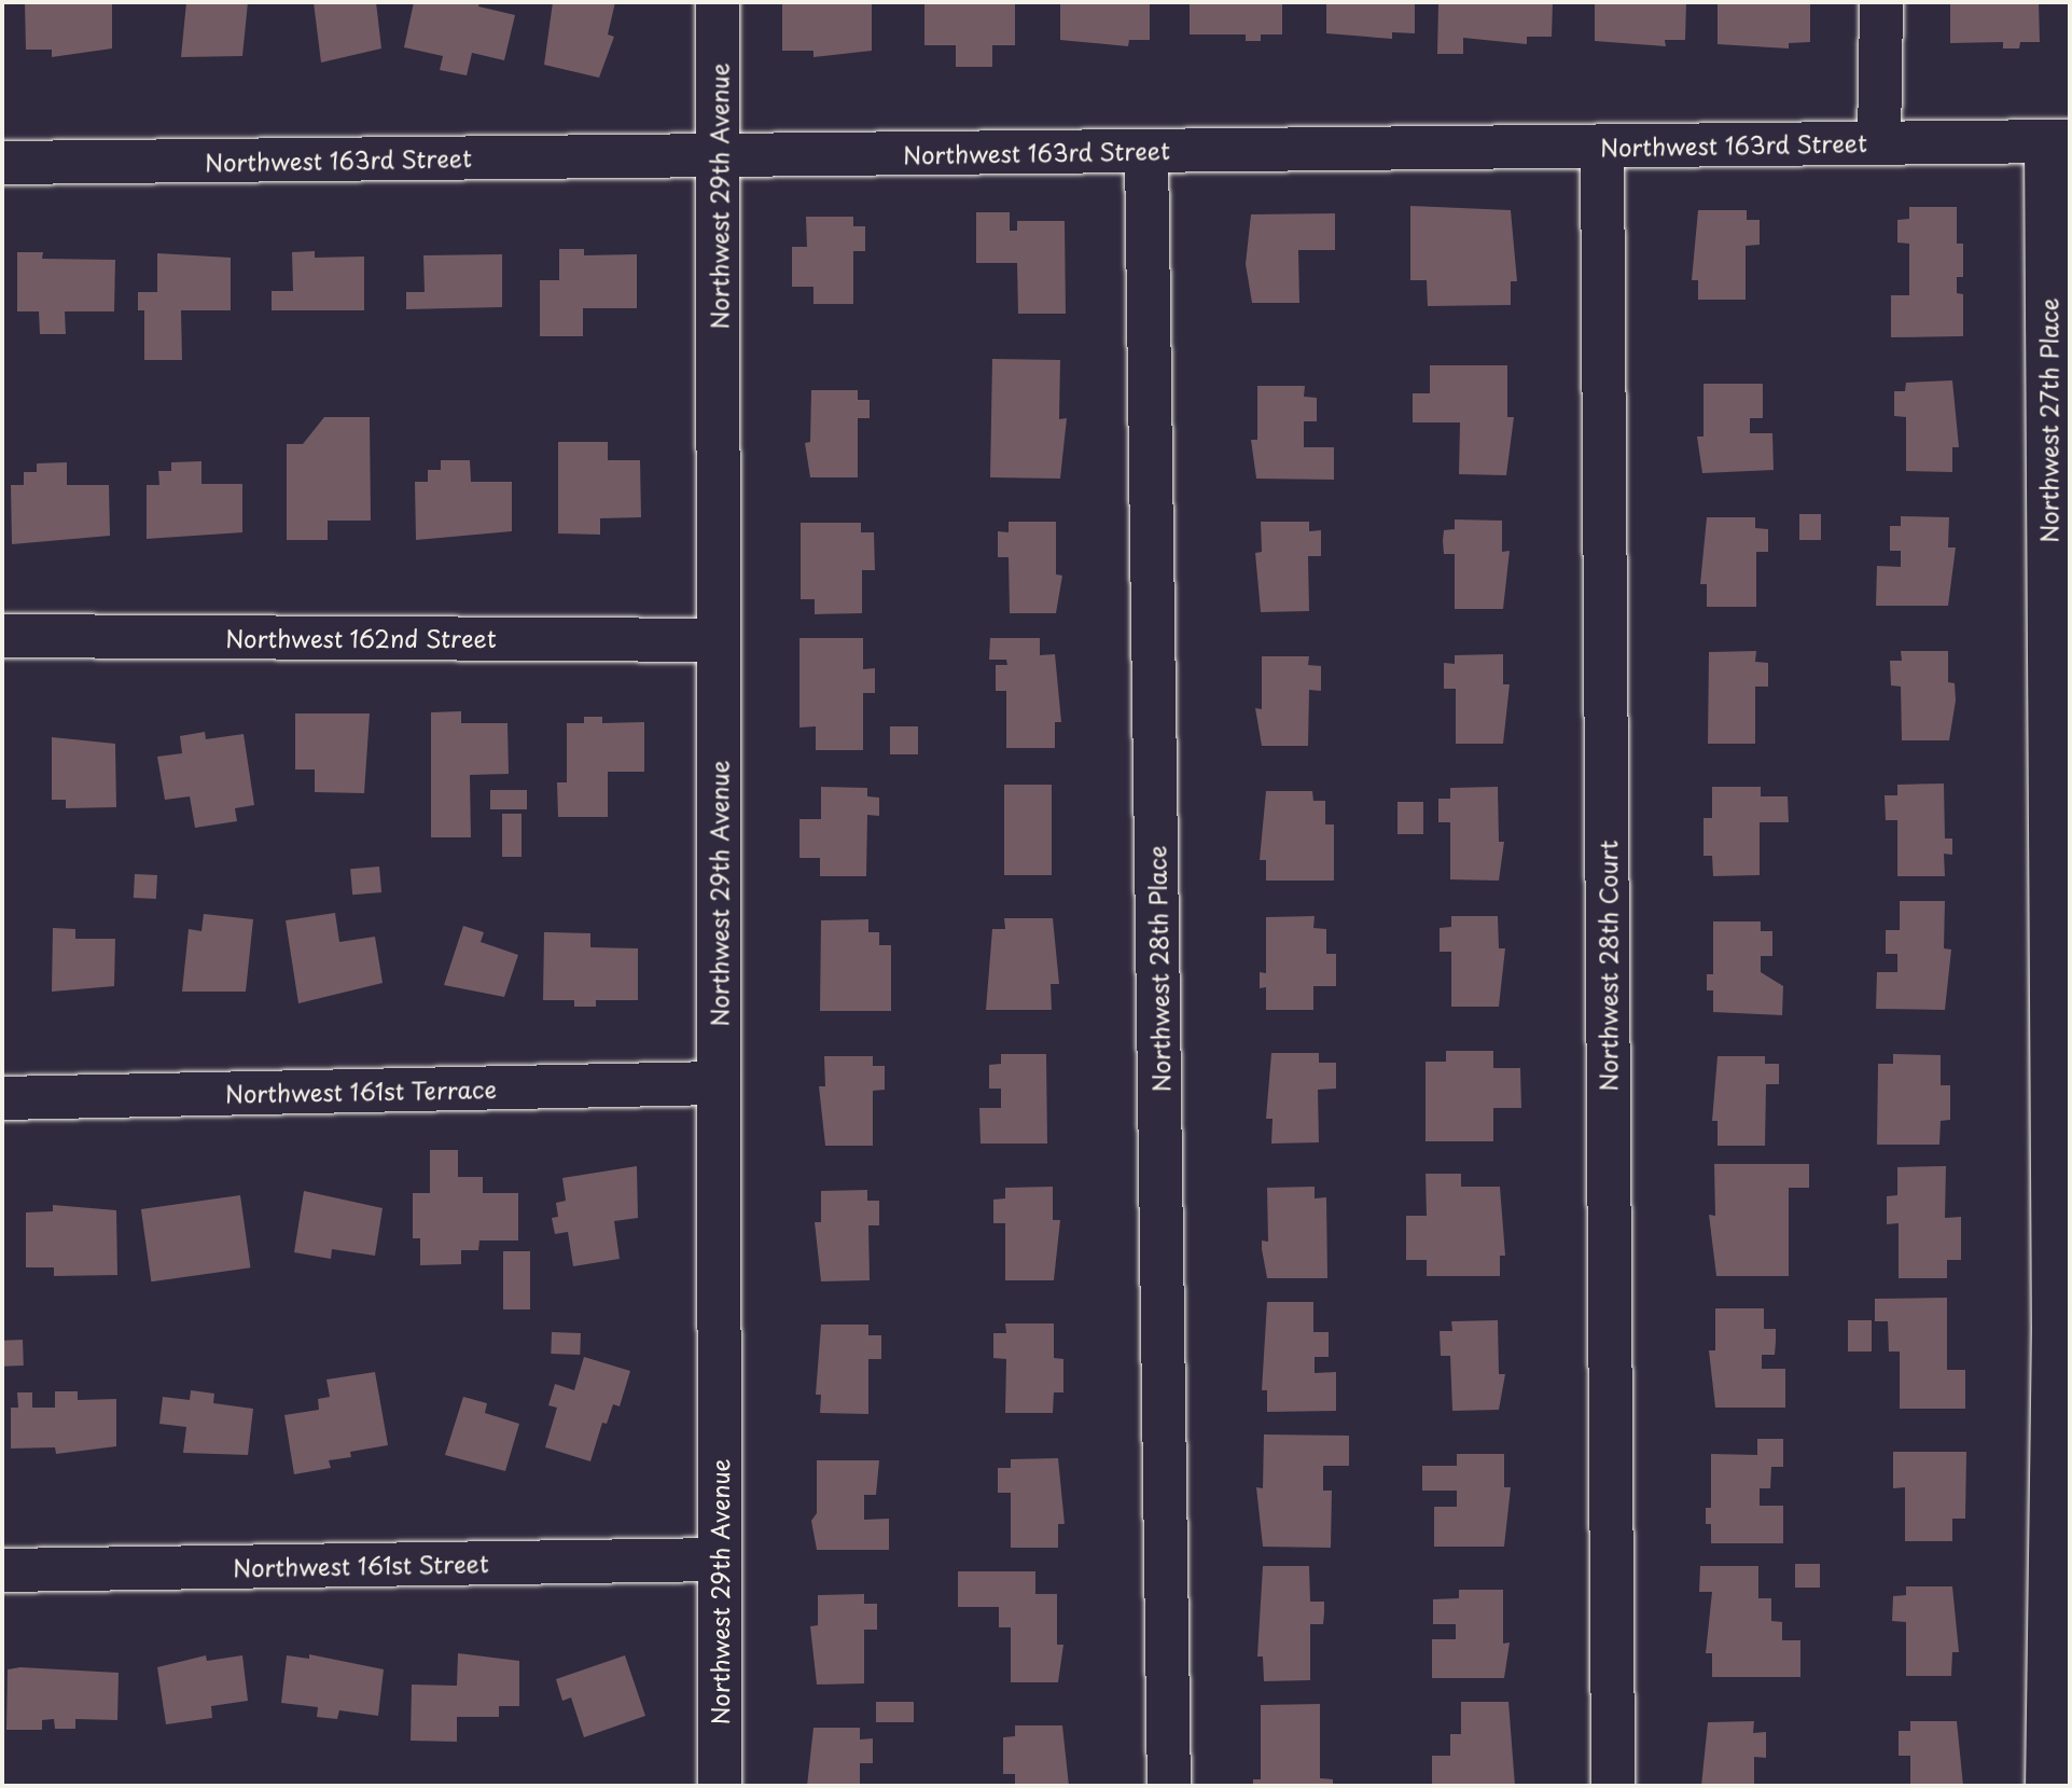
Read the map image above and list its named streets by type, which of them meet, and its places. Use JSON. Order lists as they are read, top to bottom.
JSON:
{
  "streets": {
    "street": [
      "Northwest 163rd Street",
      "Northwest 29th Avenue",
      "Northwest 27th Place",
      "Northwest 162nd Street",
      "Northwest 28th Court",
      "Northwest 28th Place",
      "Northwest 161st Terrace",
      "Northwest 161st Street"
    ]
  },
  "crossings": [
    ["Northwest 163rd Street", "Northwest 29th Avenue"],
    ["Northwest 163rd Street", "Northwest 27th Place"],
    ["Northwest 163rd Street", "Northwest 28th Court"],
    ["Northwest 163rd Street", "Northwest 28th Place"],
    ["Northwest 29th Avenue", "Northwest 162nd Street"],
    ["Northwest 29th Avenue", "Northwest 161st Terrace"],
    ["Northwest 29th Avenue", "Northwest 161st Street"]
  ]
}
